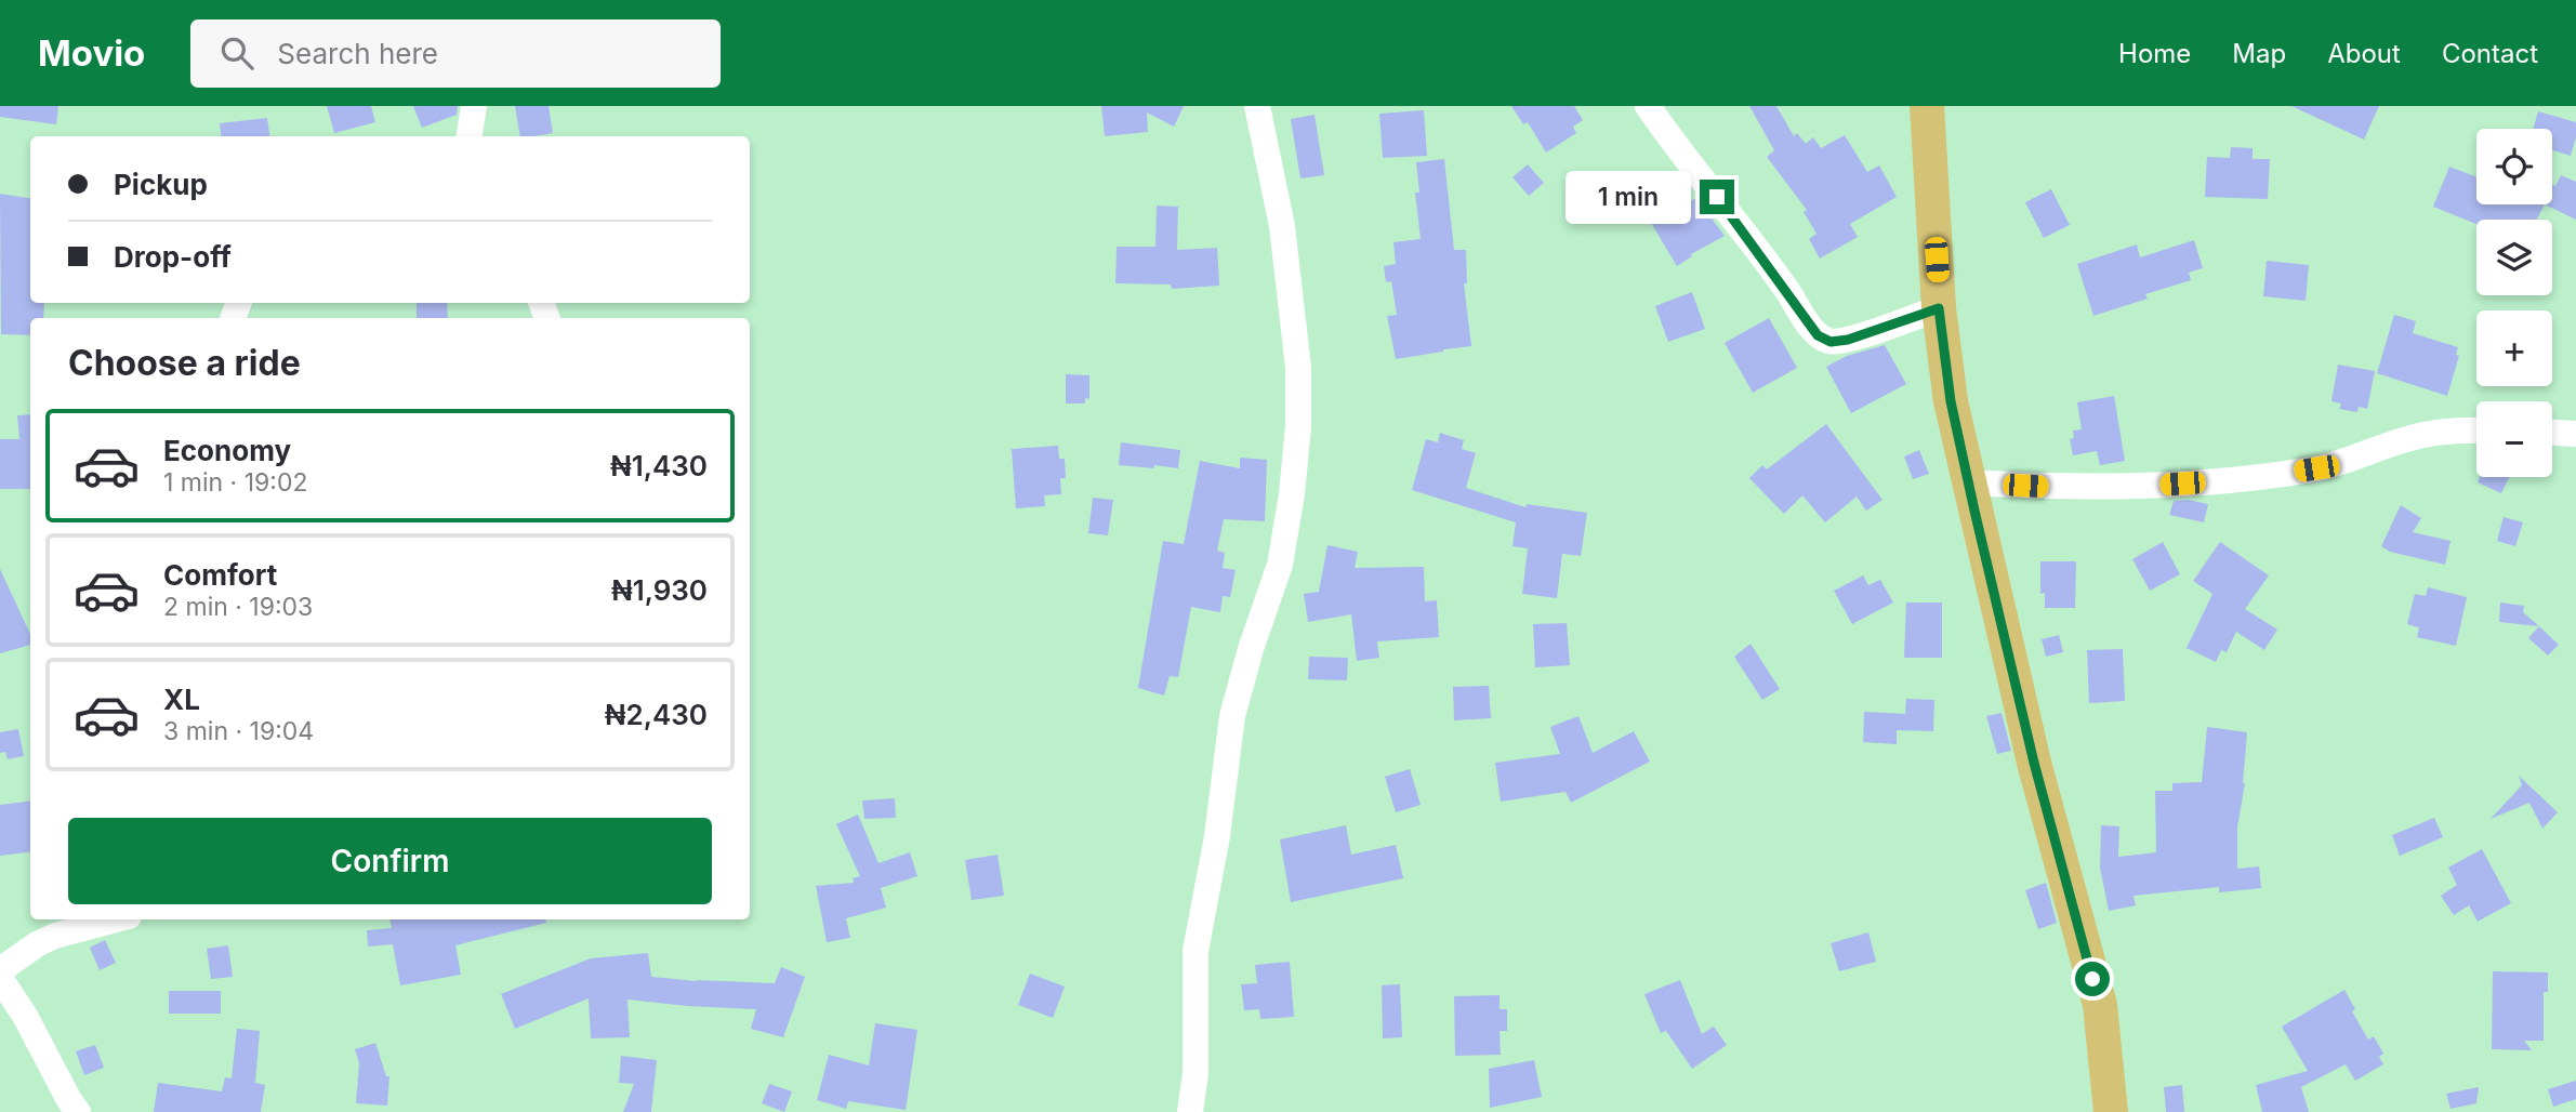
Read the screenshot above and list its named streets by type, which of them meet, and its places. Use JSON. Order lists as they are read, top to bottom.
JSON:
{
  "page": {
    "header": "Movio",
    "search": "Search here",
    "nav": [
      "Home",
      "Map",
      "About",
      "Contact"
    ],
    "map_buttons": ["+", "−"],
    "banner": ["Pickup", "Drop-off"],
    "bubble": "1 min",
    "heading": "Choose a ride",
    "list": [
      {
        "name": "Economy",
        "note": "1 min · 19:02",
        "value": "₦1,430"
      },
      {
        "name": "Comfort",
        "note": "2 min · 19:03",
        "value": "₦1,930"
      },
      {
        "name": "XL",
        "note": "3 min · 19:04",
        "value": "₦2,430"
      }
    ],
    "buttons": "Confirm"
  }
}
